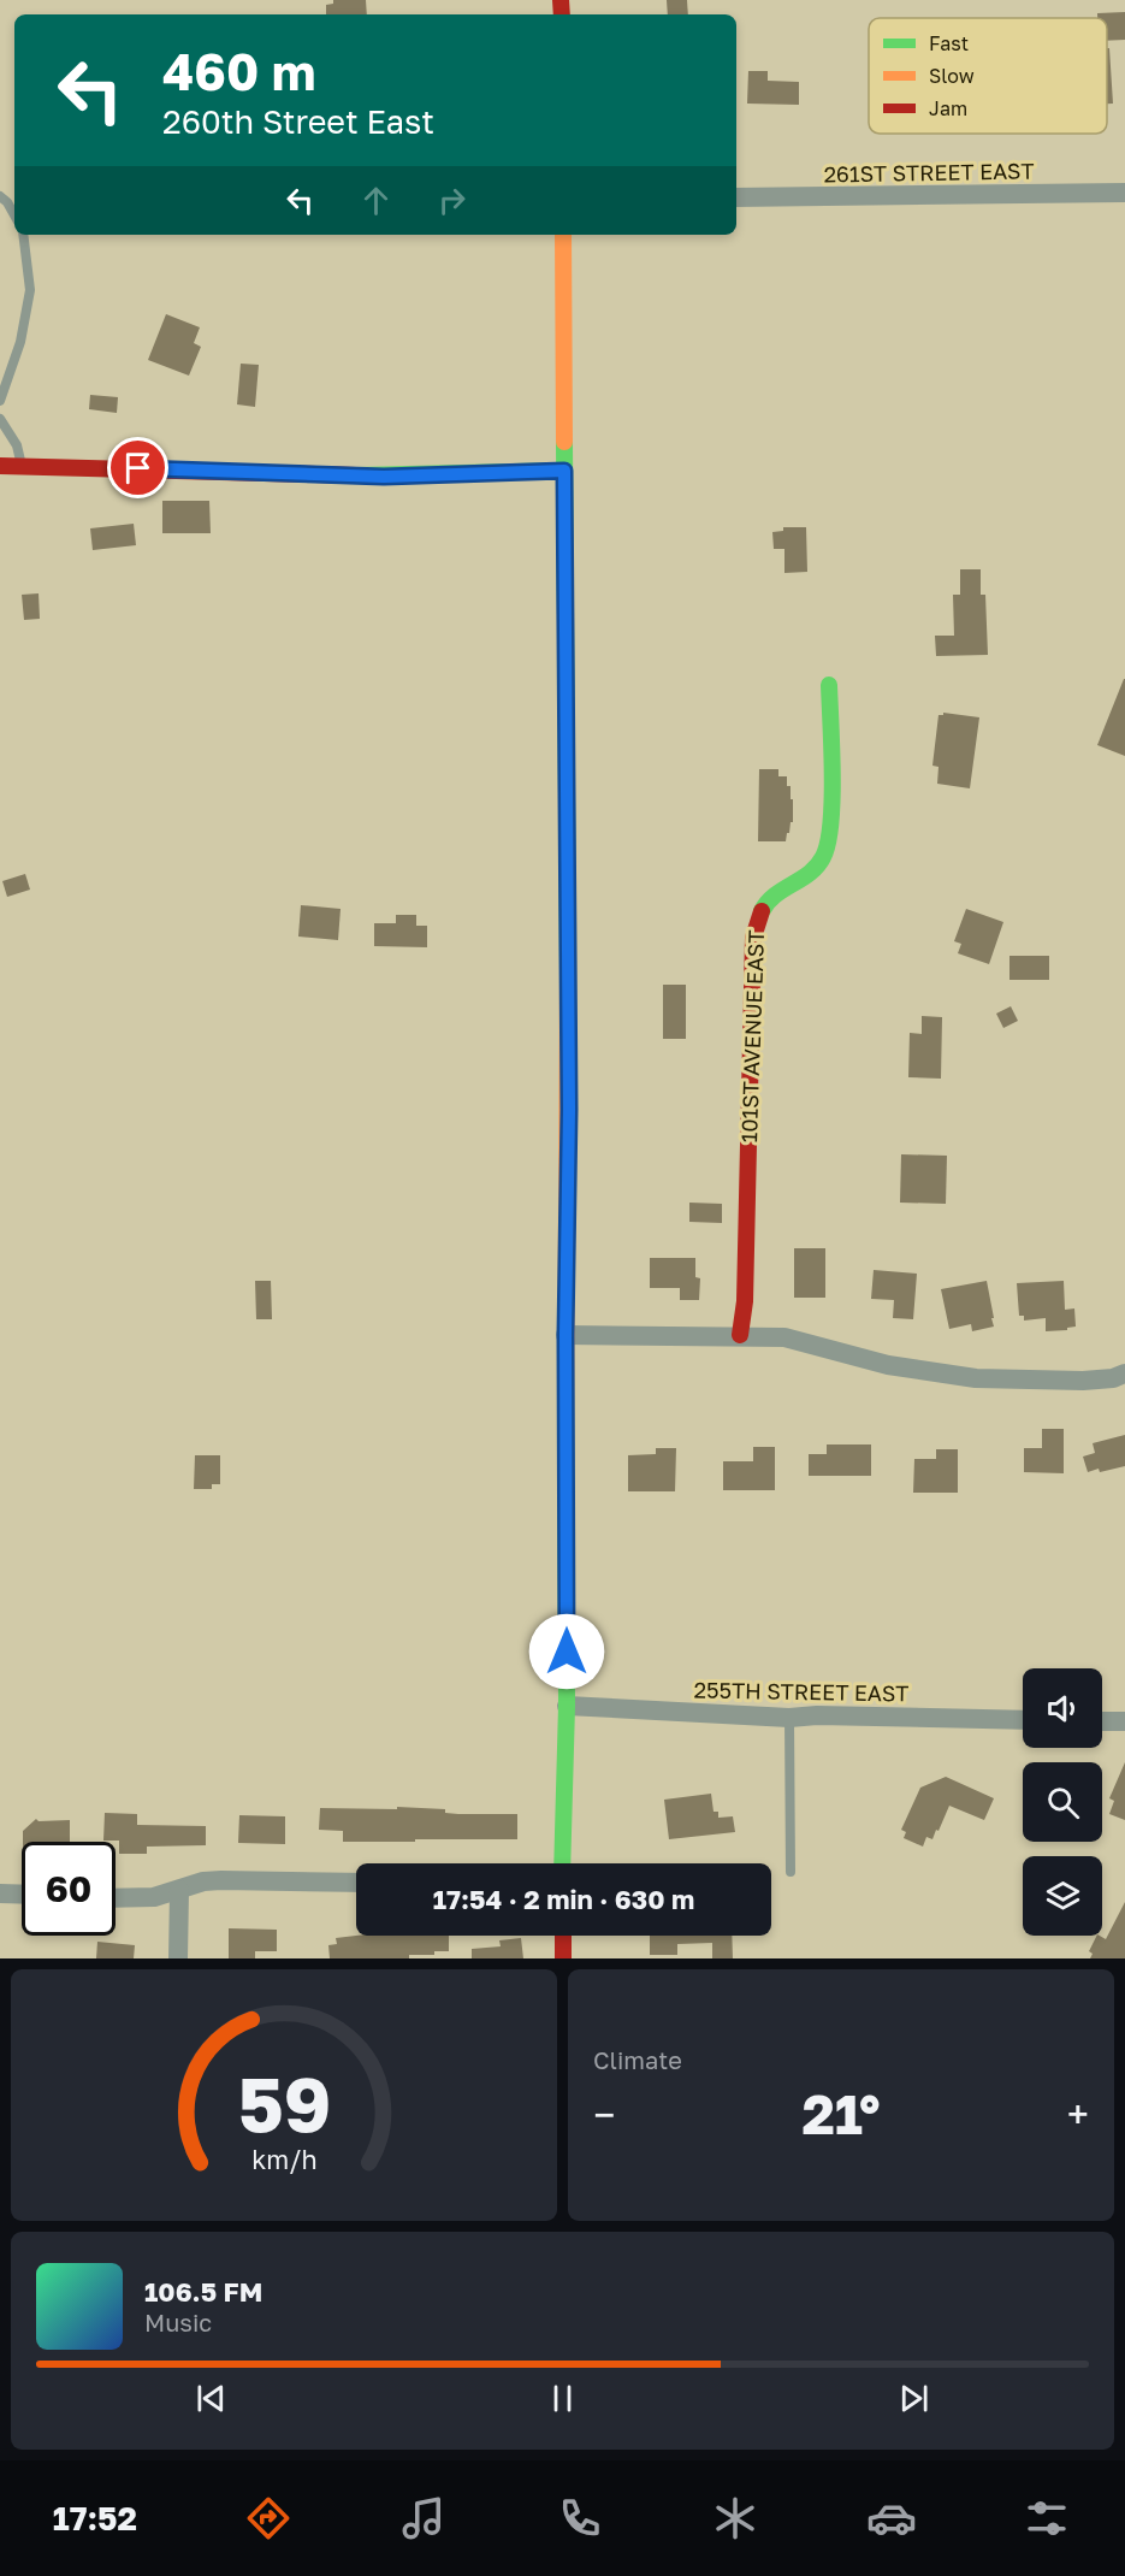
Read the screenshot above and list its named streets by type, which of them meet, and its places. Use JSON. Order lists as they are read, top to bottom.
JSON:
{
  "streets": {
    "main road": ["101ST AVENUE EAST"],
    "street": ["261ST STREET EAST", "255TH STREET EAST"]
  },
  "legend": ["Fast", "Slow", "Jam"],
  "page": {
    "turn": ["460 m", "260th Street East"],
    "limit": "60",
    "trip": "17:54 · 2 min · 630 m",
    "tile": "Climate",
    "heat": ["−", "21°", "+"],
    "song": ["106.5 FM", "Music"],
    "tabs": "17:52",
    "gauge": ["59", "km/h"]
  }
}
